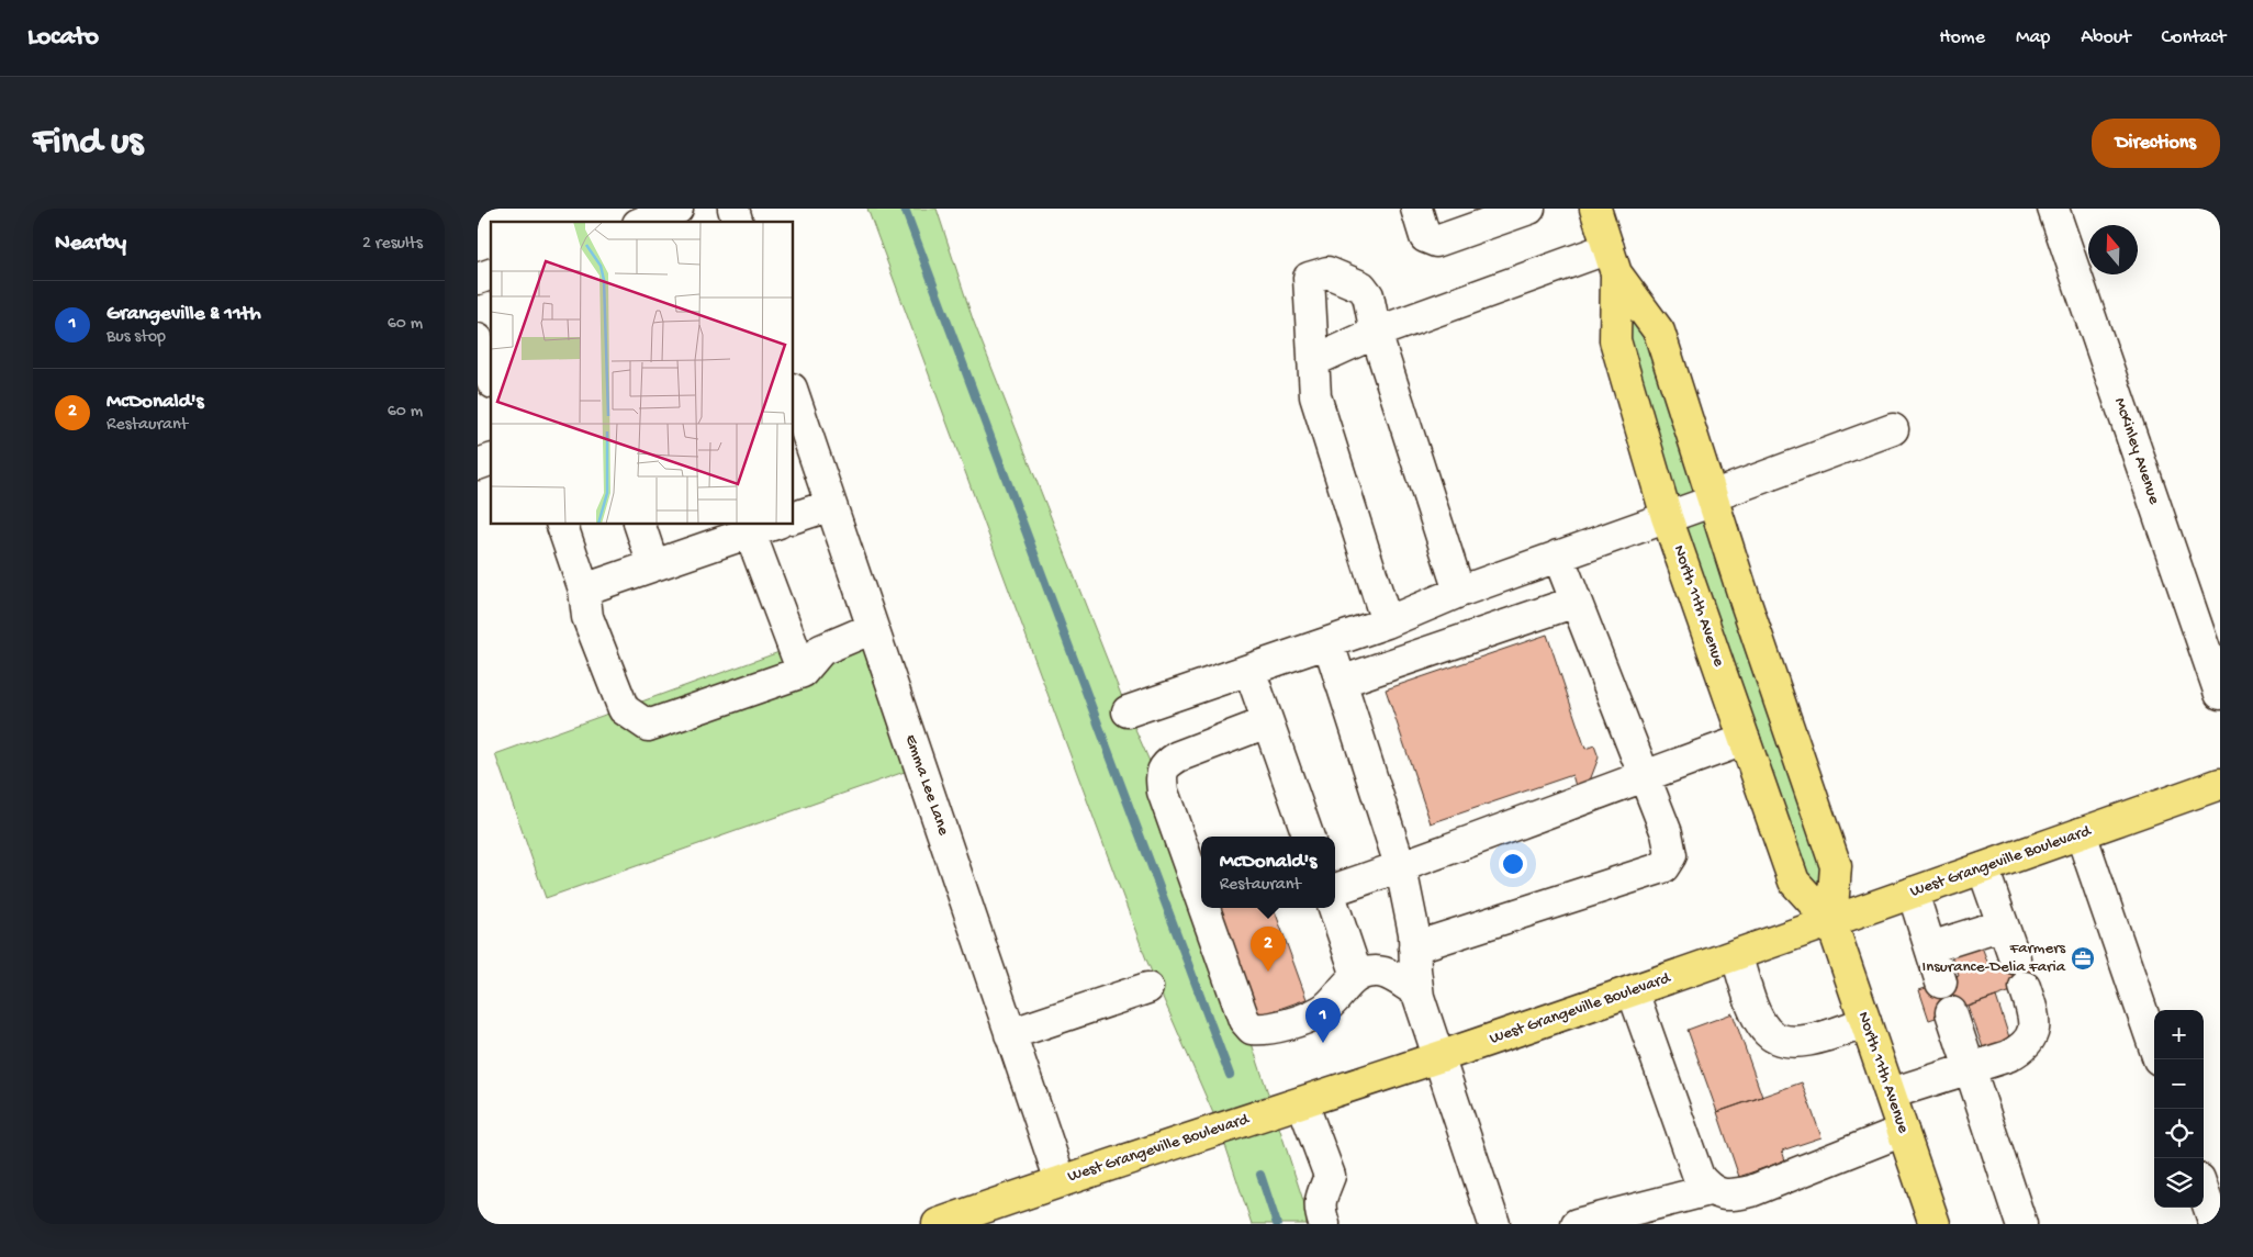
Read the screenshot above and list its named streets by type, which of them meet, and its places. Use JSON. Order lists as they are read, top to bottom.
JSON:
{
  "streets": {
    "main road": ["North 11th Avenue", "West Grangeville Boulevard"],
    "street": ["McKinley Avenue", "Emma Lee Lane"]
  },
  "crossings": [
    ["North 11th Avenue", "West Grangeville Boulevard"],
    ["Emma Lee Lane", "West Grangeville Boulevard"]
  ],
  "places": {
    "office": ["Farmers Insurance-Delia Faria"]
  },
  "north": "top",
  "page": {
    "header": "Locato",
    "nav": [
      "Home",
      "Map",
      "About",
      "Contact"
    ],
    "buttons": "Directions",
    "title": "Find us",
    "heading": ["Nearby", "2 results"],
    "list": [
      {
        "mark": "1",
        "name": "Grangeville & 11th",
        "note": "Bus stop",
        "value": "60 m"
      },
      {
        "mark": "2",
        "name": "McDonald's",
        "note": "Restaurant",
        "value": "60 m"
      }
    ],
    "popup": ["McDonald's", "Restaurant"],
    "pins": ["2", "1"],
    "map_buttons": ["+", "−"]
  }
}
